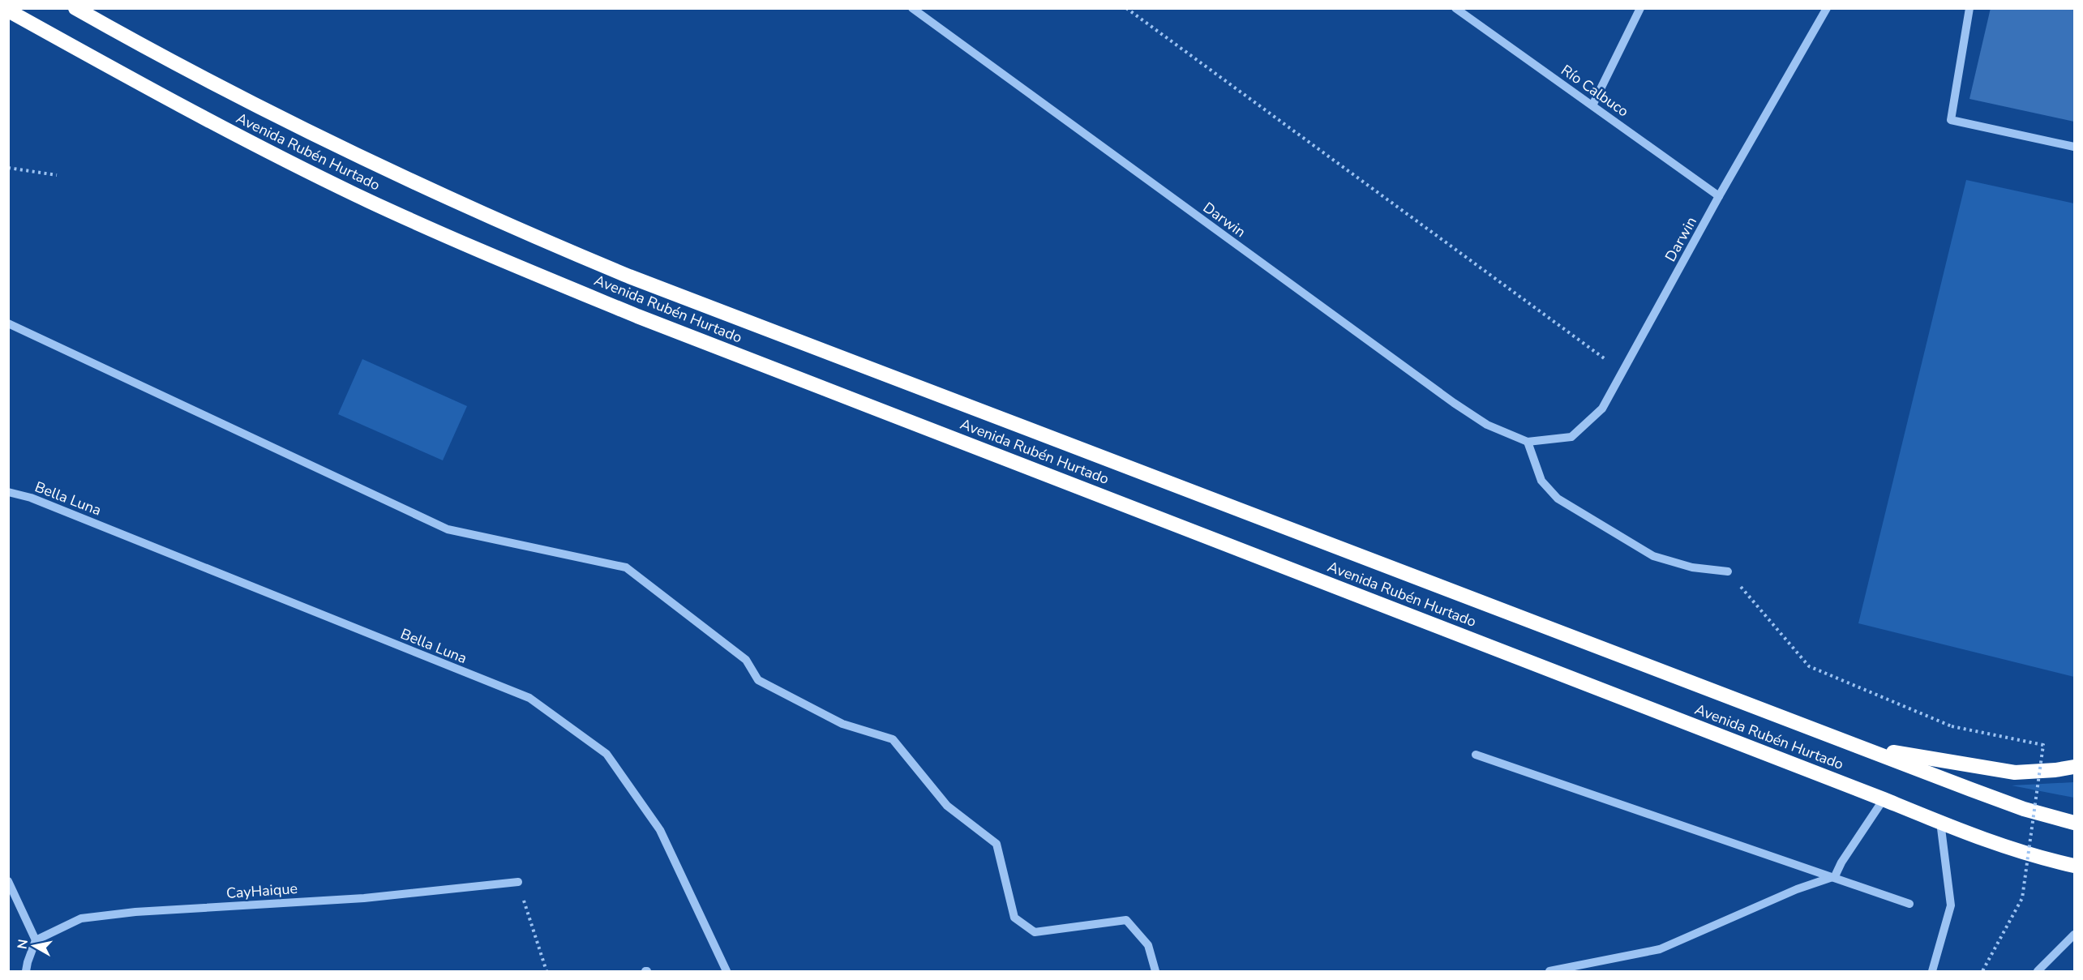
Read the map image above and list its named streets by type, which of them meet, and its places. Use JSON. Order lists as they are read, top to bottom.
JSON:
{
  "streets": {
    "highway": ["Avenida Rubén Hurtado"],
    "street": [
      "Río Calbuco",
      "Darwin",
      "Bella Luna",
      "CayHaique"
    ]
  },
  "crossings": [
    ["Río Calbuco", "Darwin"]
  ],
  "north": "left"
}
